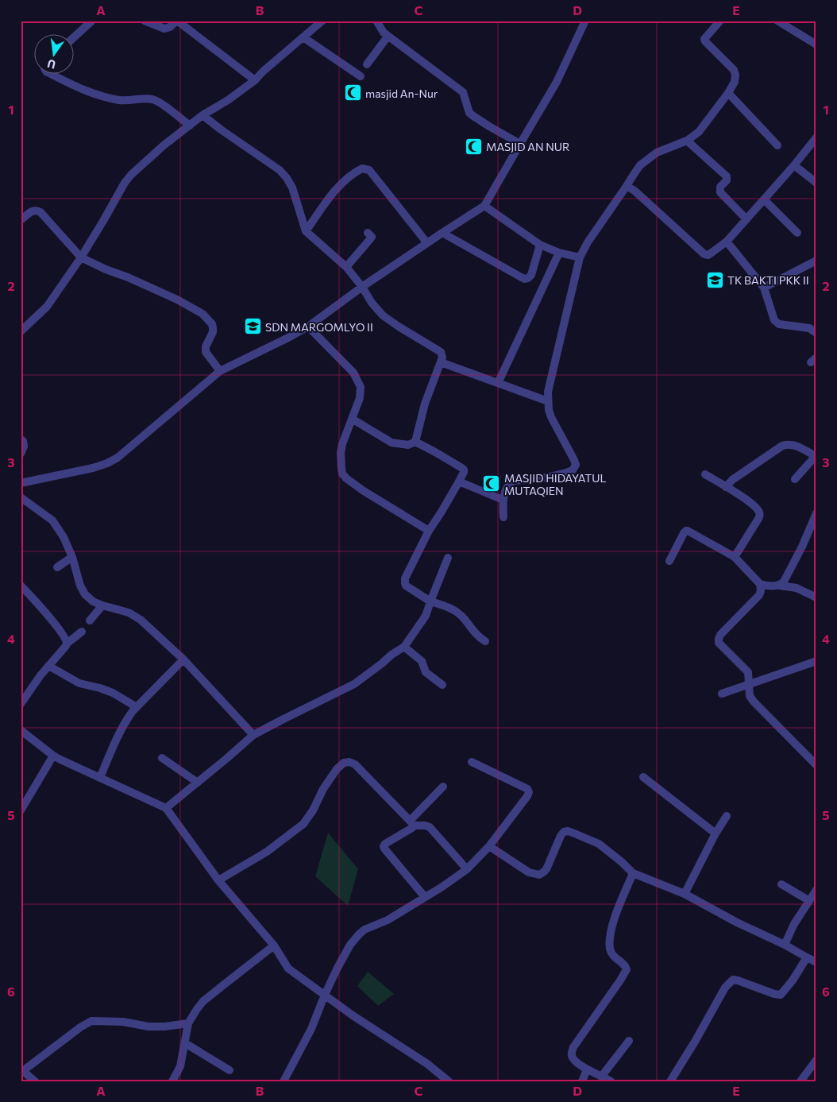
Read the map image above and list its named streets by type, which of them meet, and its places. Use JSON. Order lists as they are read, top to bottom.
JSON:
{
  "places": {
    "mosque": ["masjid An-Nur", "MASJID AN NUR", "MASJID HIDAYATUL MUTAQIEN"],
    "school or university": ["TK BAKTI PKK II", "SDN MARGOMLYO II"]
  },
  "north": "bottom",
  "grid": {
    "columns": [
      "A",
      "B",
      "C",
      "D",
      "E"
    ],
    "rows": [
      "1",
      "2",
      "3",
      "4",
      "5",
      "6"
    ]
  }
}
